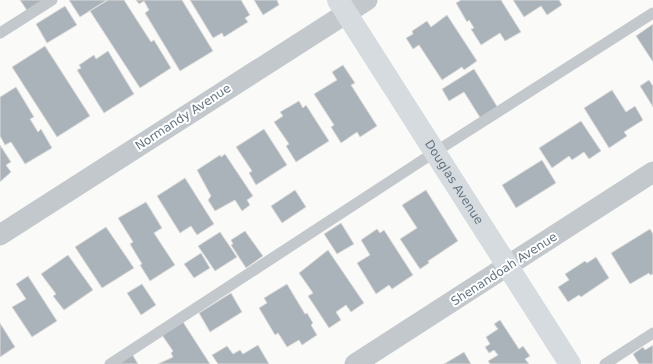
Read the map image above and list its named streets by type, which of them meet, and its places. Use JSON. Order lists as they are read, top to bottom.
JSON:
{
  "streets": {
    "street": ["Normandy Avenue", "Douglas Avenue", "Shenandoah Avenue"]
  },
  "crossings": [
    ["Normandy Avenue", "Douglas Avenue"],
    ["Douglas Avenue", "Shenandoah Avenue"]
  ]
}
